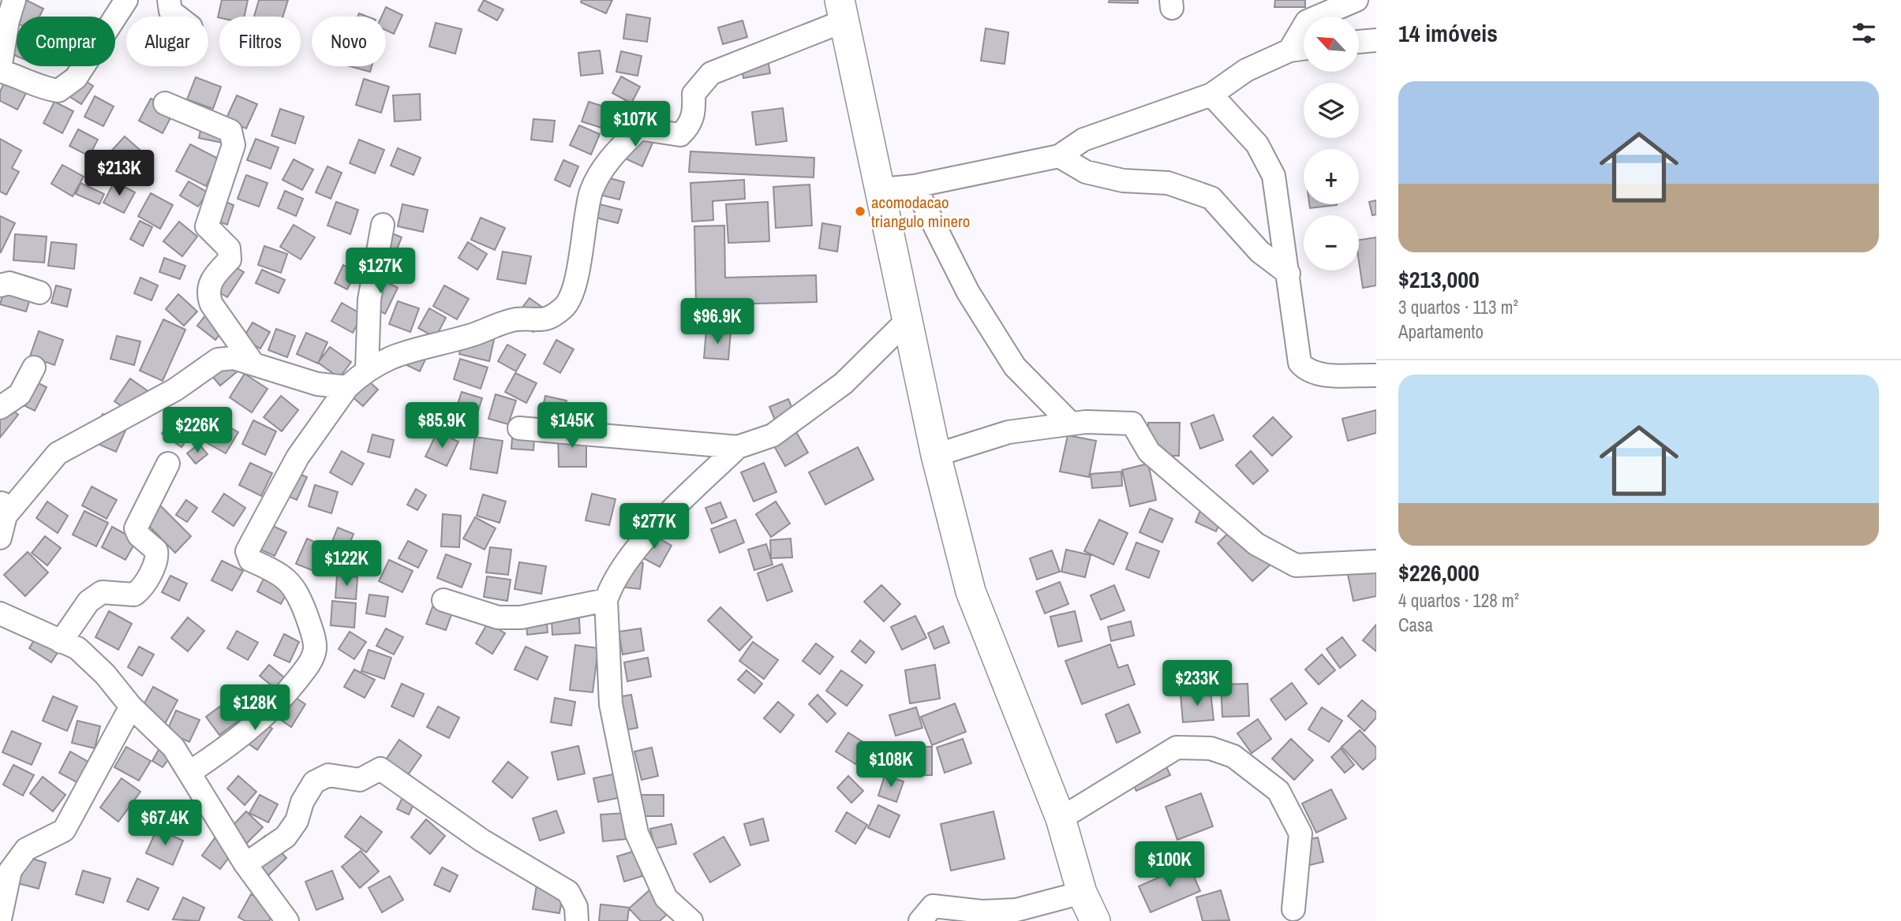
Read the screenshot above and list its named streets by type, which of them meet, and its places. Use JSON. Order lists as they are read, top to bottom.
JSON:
{
  "places": ["acomodacao triangulo minero"],
  "north": "top left",
  "page": {
    "heading": "14 imóveis",
    "map_buttons": ["+", "−"],
    "chip": [
      "Comprar",
      "Alugar",
      "Filtros",
      "Novo"
    ],
    "list": [
      {
        "name": "$213,000",
        "note": "3 quartos · 113 m² · Apartamento"
      },
      {
        "name": "$226,000",
        "note": "4 quartos · 128 m² · Casa"
      }
    ],
    "price": [
      "$107K",
      "$213K",
      "$127K",
      "$96.9K",
      "$85.9K",
      "$145K",
      "$226K",
      "$277K",
      "$122K",
      "$233K",
      "$128K",
      "$108K",
      "$67.4K",
      "$100K"
    ]
  }
}
